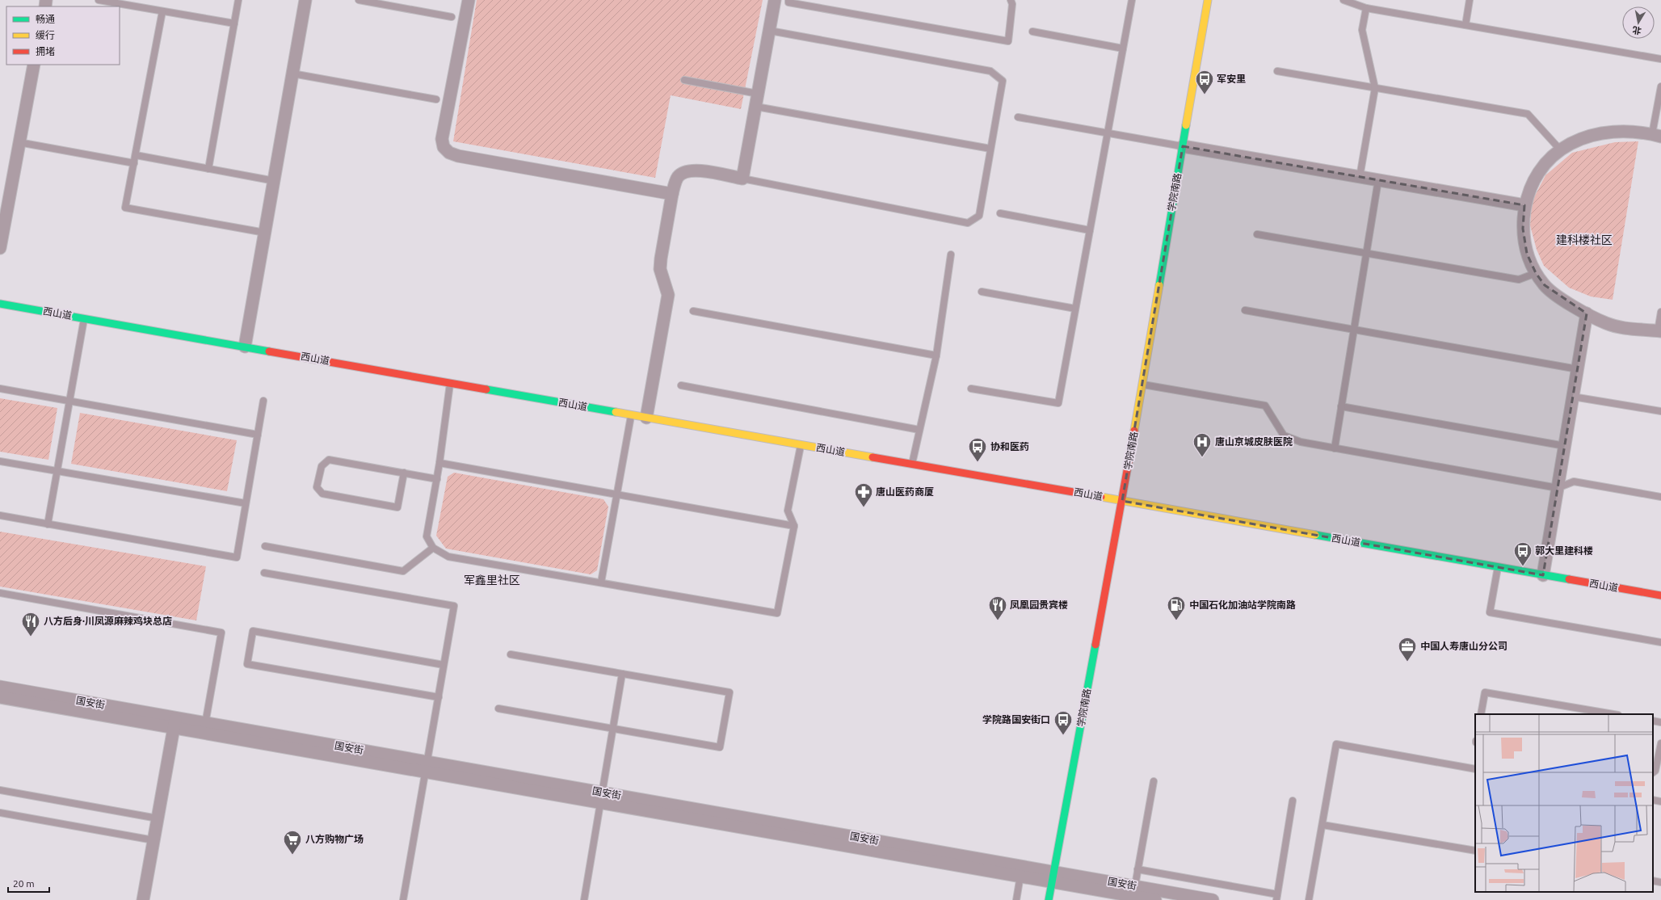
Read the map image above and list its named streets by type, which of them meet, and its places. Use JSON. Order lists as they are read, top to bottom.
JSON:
{
  "streets": {
    "street": ["学院南路", "西山道", "国安街"]
  },
  "crossings": [
    ["学院南路", "西山道"],
    ["学院南路", "国安街"]
  ],
  "districts": ["建科楼社区", "军鑫里社区"],
  "places": {
    "bus stop": [
      "军安里",
      "协和医药",
      "郭大里建科楼",
      "学院路国安街口"
    ],
    "hospital": ["唐山京城皮肤医院"],
    "pharmacy": ["唐山医药商厦"],
    "restaurant": ["凤凰园贵宾楼", "八方后身·川凤源麻辣鸡块总店"],
    "fuel station": ["中国石化加油站学院南路"],
    "office": ["中国人寿唐山分公司"],
    "supermarket": ["八方购物广场"]
  },
  "legend": ["畅通", "缓行", "拥堵"],
  "scale_bar": "20 m",
  "north": "bottom"
}
